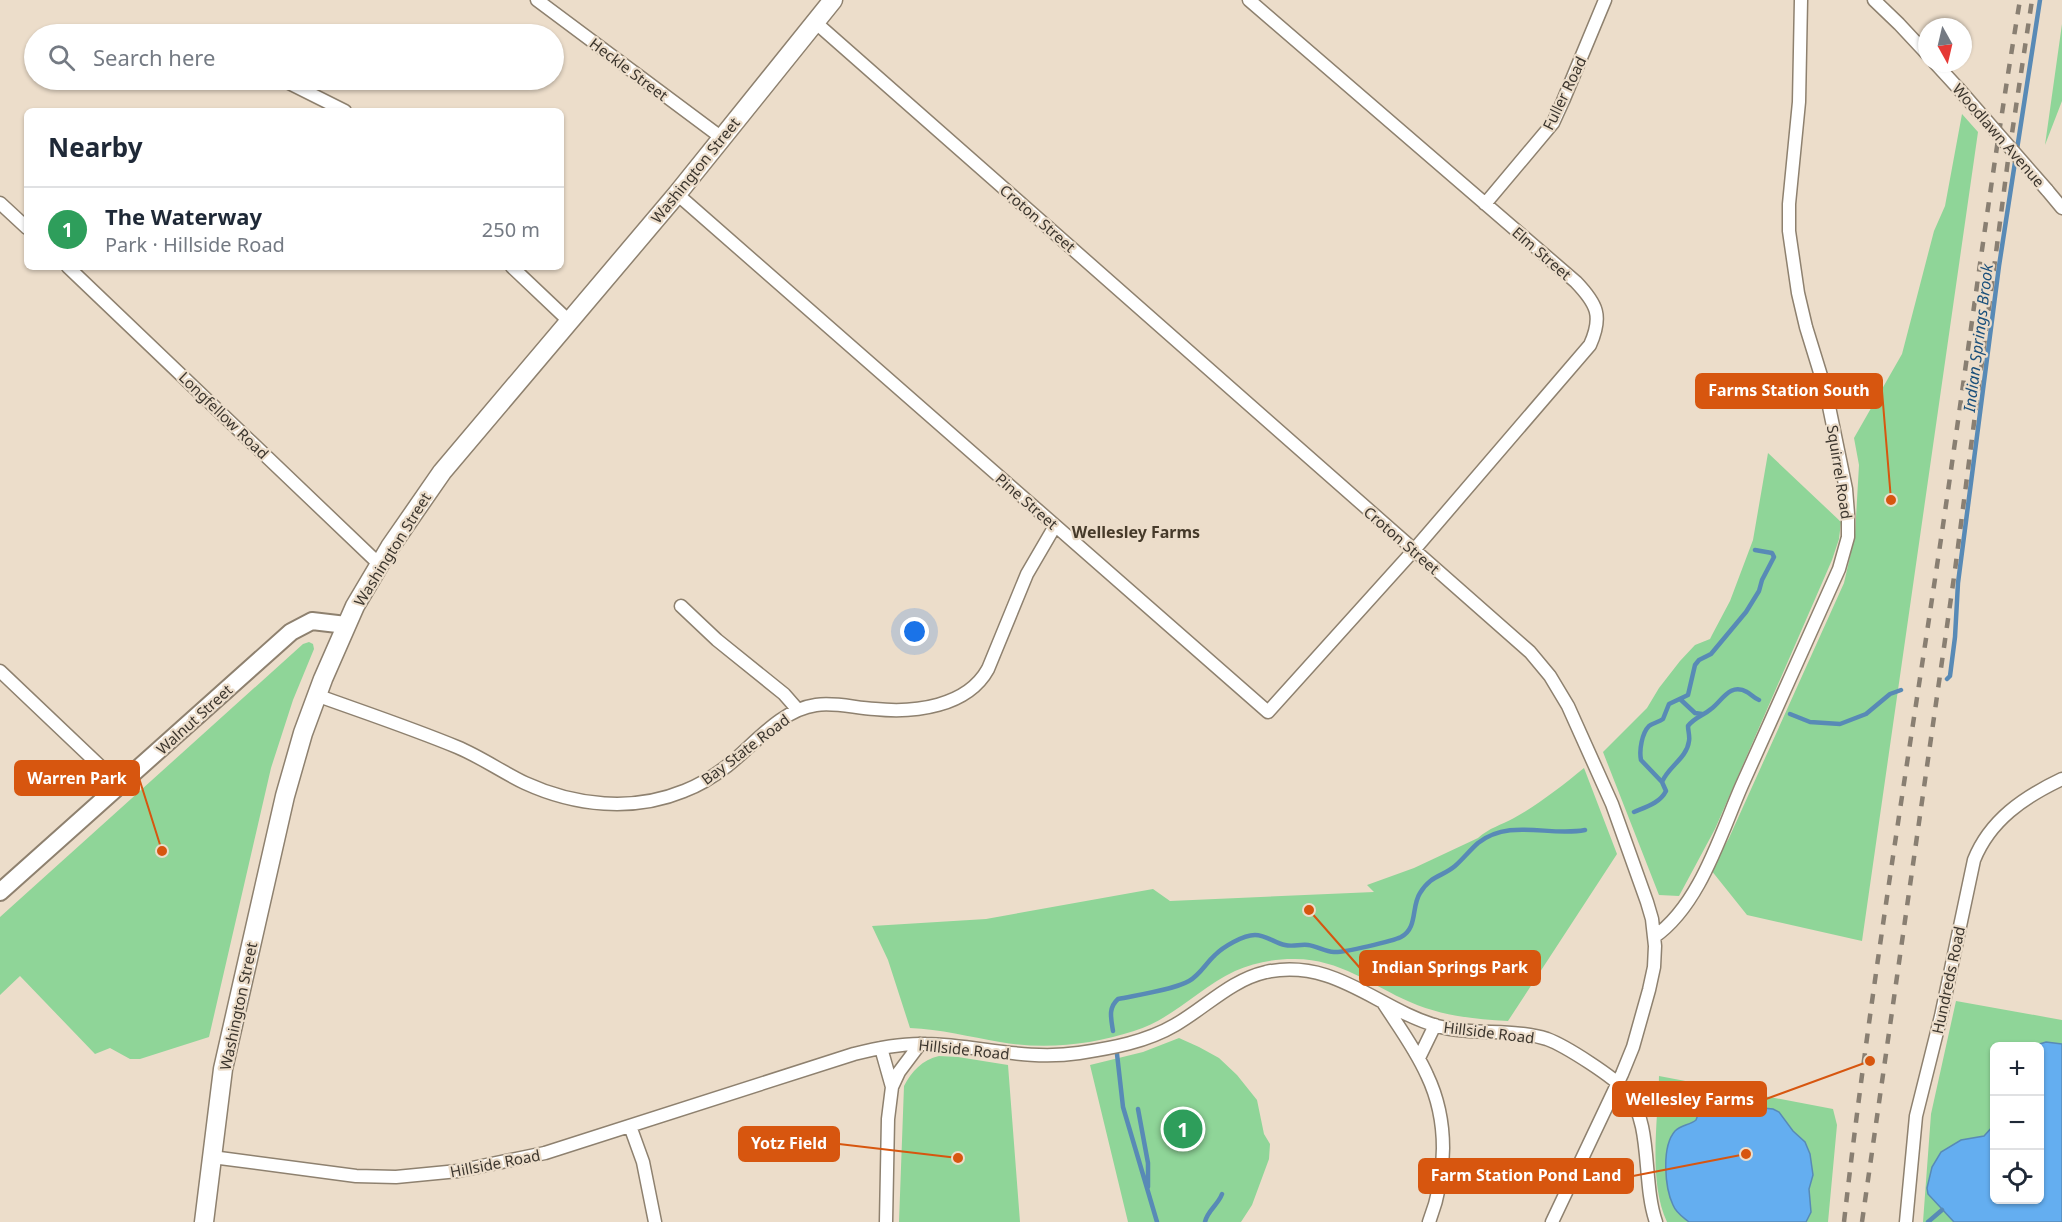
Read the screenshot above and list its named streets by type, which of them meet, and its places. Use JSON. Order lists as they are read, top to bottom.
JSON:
{
  "streets": {
    "main road": ["Washington Street"],
    "street": [
      "Heckle Street",
      "Fuller Road",
      "Woodlawn Avenue",
      "Croton Street",
      "Elm Street",
      "Longfellow Road",
      "Squirrel Road",
      "Pine Street",
      "Walnut Street",
      "Bay State Road",
      "Hundreds Road",
      "Hillside Road"
    ]
  },
  "crossings": [
    ["Heckle Street", "Washington Street"],
    ["Fuller Road", "Elm Street"],
    ["Washington Street", "Croton Street"],
    ["Washington Street", "Longfellow Road"],
    ["Washington Street", "Pine Street"],
    ["Washington Street", "Walnut Street"],
    ["Washington Street", "Bay State Road"],
    ["Washington Street", "Hillside Road"],
    ["Croton Street", "Elm Street"],
    ["Croton Street", "Squirrel Road"],
    ["Croton Street", "Pine Street"],
    ["Croton Street", "Hillside Road"],
    ["Elm Street", "Pine Street"],
    ["Pine Street", "Bay State Road"]
  ],
  "districts": ["Wellesley Farms"],
  "water": ["Indian Springs Brook"],
  "places": [
    "Farms Station South",
    "Warren Park",
    "Indian Springs Park",
    "Wellesley Farms",
    "Farm Station Pond Land",
    "Yotz Field"
  ],
  "north": "bottom",
  "page": {
    "search": "Search here",
    "heading": "Nearby",
    "list": [
      {
        "mark": "1",
        "name": "The Waterway",
        "note": "Park · Hillside Road",
        "value": "250 m"
      }
    ],
    "map_buttons": ["+", "−"],
    "pins": "1"
  }
}
